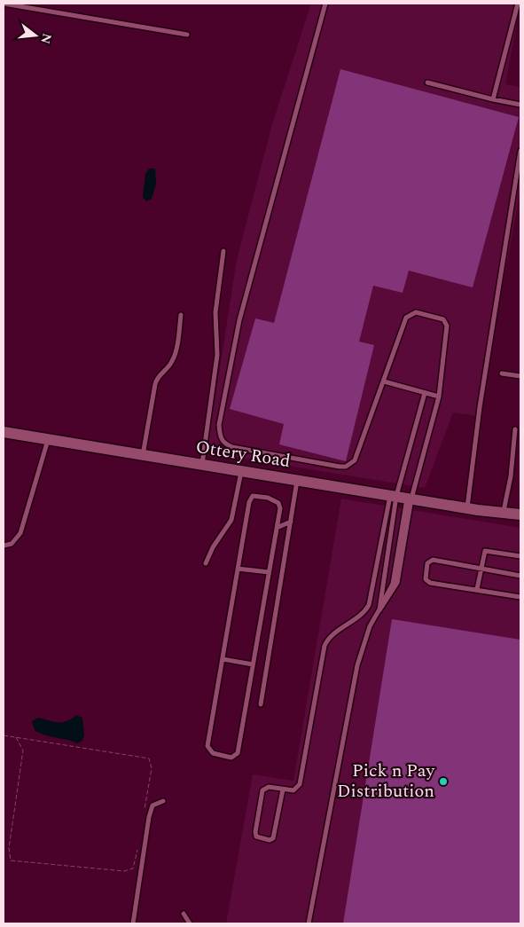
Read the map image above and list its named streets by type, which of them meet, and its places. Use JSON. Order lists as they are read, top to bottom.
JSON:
{
  "streets": {
    "street": ["Ottery Road"]
  },
  "places": ["Pick n Pay Distribution"],
  "north": "right"
}
